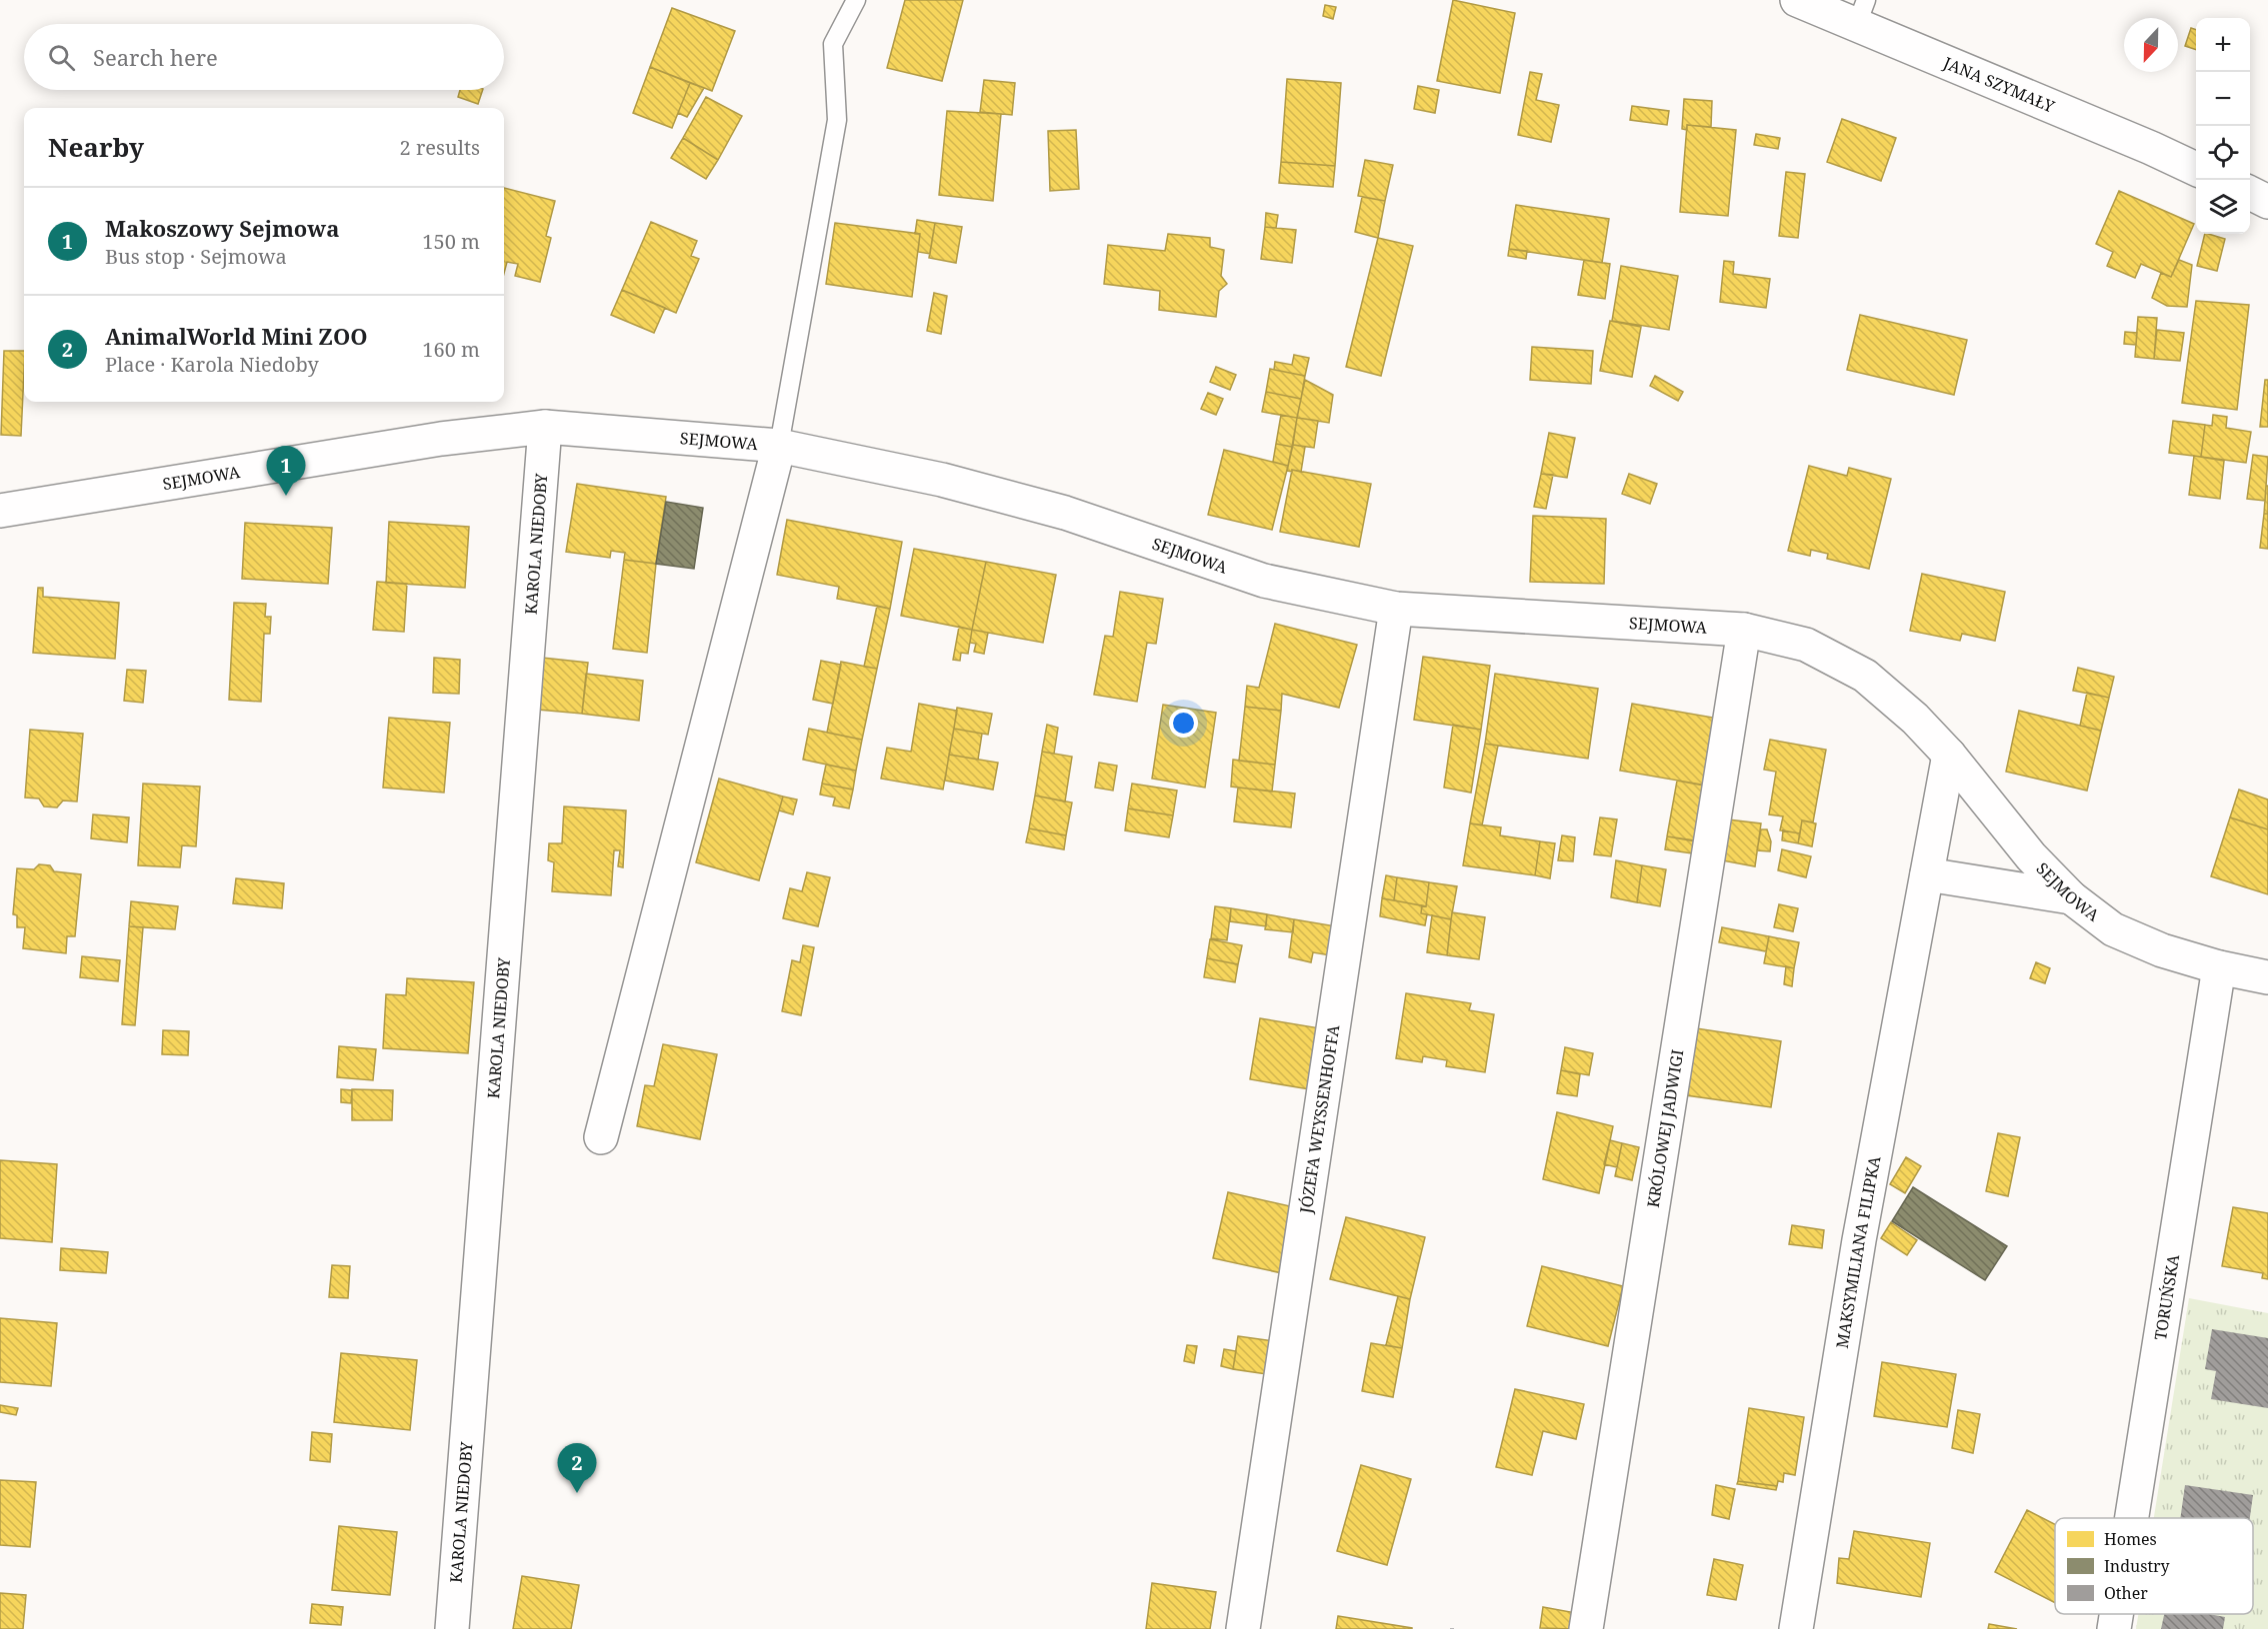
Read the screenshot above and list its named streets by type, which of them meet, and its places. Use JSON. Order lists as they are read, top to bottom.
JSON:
{
  "streets": {
    "street": [
      "JANA SZYMAŁY",
      "SEJMOWA",
      "KAROLA NIEDOBY",
      "JÓZEFA WEYSSENHOFFA",
      "KRÓLOWEJ JADWIGI",
      "MAKSYMILIANA FILIPKA",
      "TORUŃSKA"
    ]
  },
  "crossings": [
    ["SEJMOWA", "KAROLA NIEDOBY"],
    ["SEJMOWA", "JÓZEFA WEYSSENHOFFA"],
    ["SEJMOWA", "KRÓLOWEJ JADWIGI"],
    ["SEJMOWA", "MAKSYMILIANA FILIPKA"],
    ["SEJMOWA", "TORUŃSKA"]
  ],
  "legend": ["Homes", "Industry", "Other"],
  "north": "bottom",
  "page": {
    "map_buttons": ["+", "−"],
    "search": "Search here",
    "heading": ["Nearby", "2 results"],
    "list": [
      {
        "mark": "1",
        "name": "Makoszowy Sejmowa",
        "note": "Bus stop · Sejmowa",
        "value": "150 m"
      },
      {
        "mark": "2",
        "name": "AnimalWorld Mini ZOO",
        "note": "Place · Karola Niedoby",
        "value": "160 m"
      }
    ],
    "pins": ["1", "2"]
  }
}
